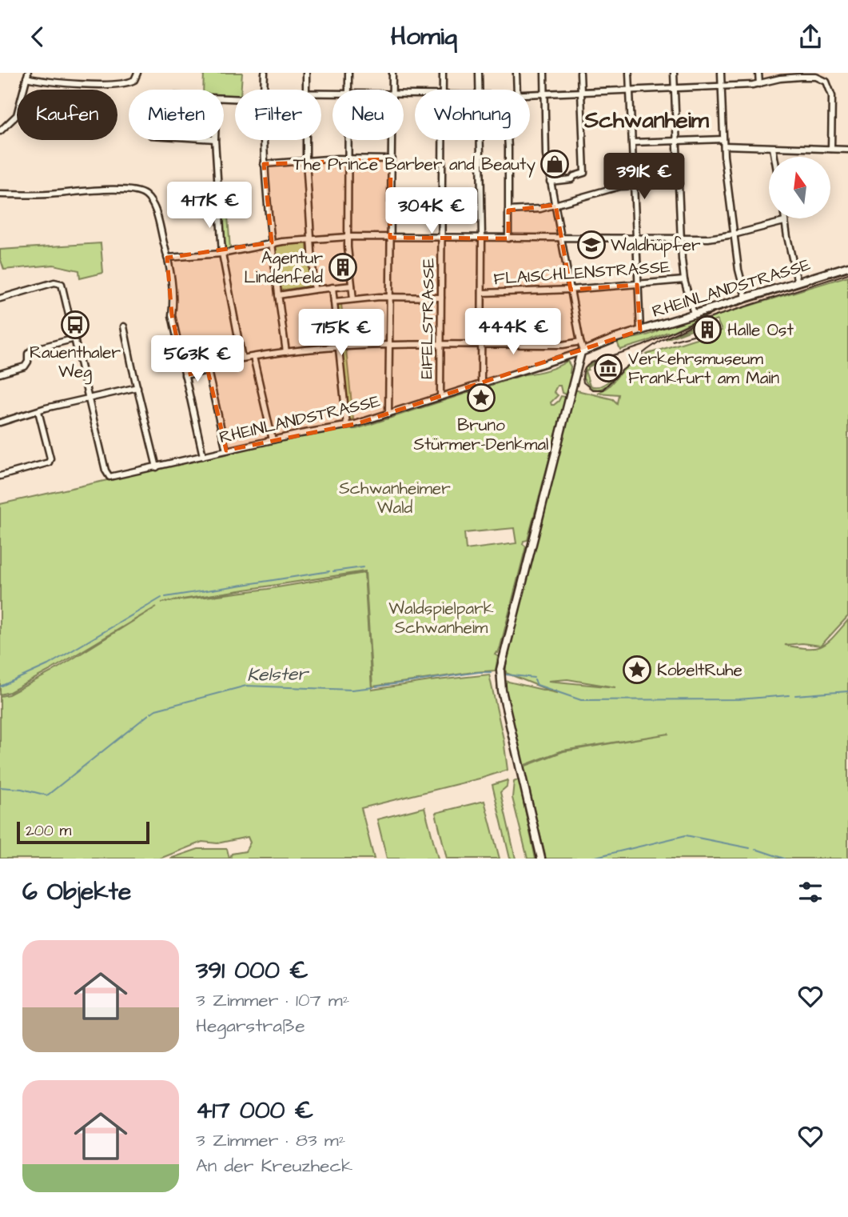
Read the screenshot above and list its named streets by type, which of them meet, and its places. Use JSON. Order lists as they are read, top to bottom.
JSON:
{
  "streets": {
    "street": ["FLAISCHLENSTRASSE", "RHEINLANDSTRASSE", "EIFELSTRASSE"]
  },
  "crossings": [
    ["RHEINLANDSTRASSE", "EIFELSTRASSE"]
  ],
  "districts": ["Schwanheim"],
  "water": ["Kelster"],
  "parks": ["Schwanheimer Wald", "Waldspielpark Schwanheim"],
  "places": {
    "shop": ["The Prince Barber and Beauty"],
    "school or university": ["Waldhüpfer"],
    "building": ["Agentur Lindenfeld", "Halle Ost"],
    "bus stop": ["Rauenthaler Weg"],
    "museum": ["Verkehrsmuseum Frankfurt am Main"],
    "place": ["Bruno Stürmer-Denkmal", "KobeltRuhe"]
  },
  "scale_bar": "200 m",
  "north": "top",
  "page": {
    "header": "Homiq",
    "chip": [
      "Kaufen",
      "Mieten",
      "Filter",
      "Neu",
      "Wohnung"
    ],
    "price": [
      "391K €",
      "417K €",
      "304K €",
      "444K €",
      "715K €",
      "563K €"
    ],
    "scale": "200 m",
    "heading": "6 Objekte",
    "list": [
      {
        "name": "391 000 €",
        "note": "3 Zimmer · 107 m² · Hegarstraße"
      },
      {
        "name": "417 000 €",
        "note": "3 Zimmer · 83 m² · An der Kreuzheck"
      }
    ]
  }
}
